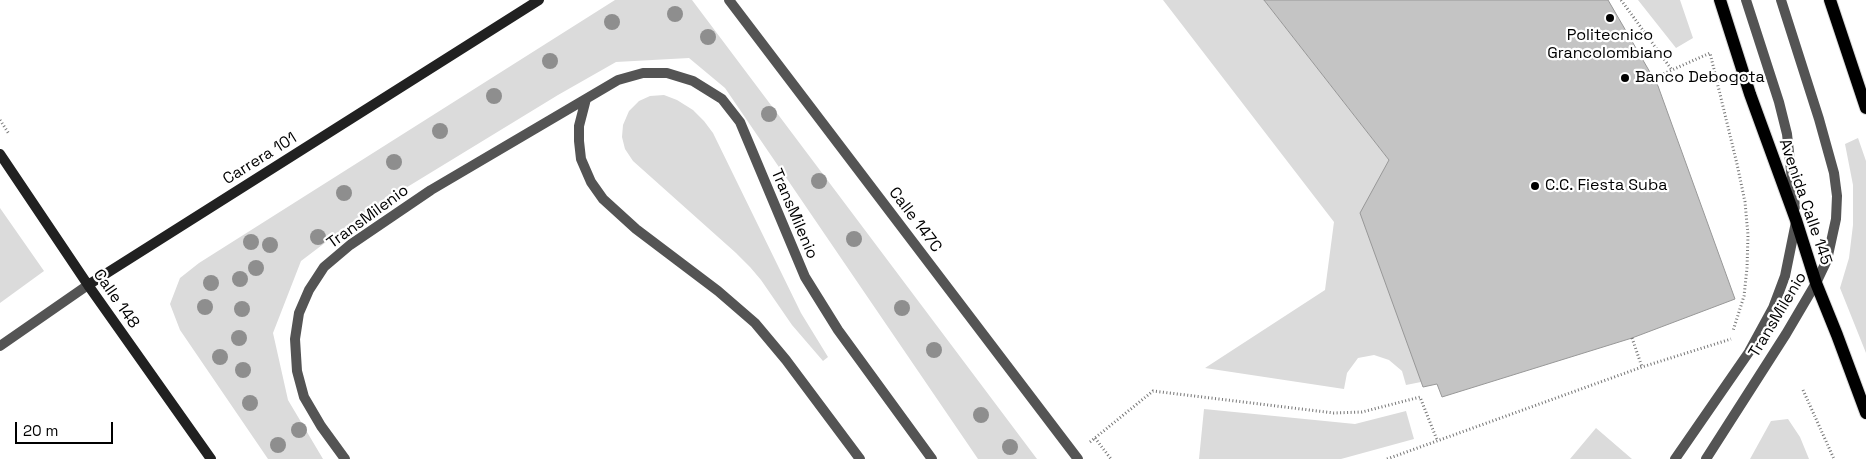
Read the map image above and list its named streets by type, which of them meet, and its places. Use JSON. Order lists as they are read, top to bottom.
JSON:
{
  "streets": {
    "main road": ["Avenida Calle 145"],
    "street": [
      "Carrera 101",
      "TransMilenio",
      "Calle 147C",
      "Calle 148"
    ]
  },
  "crossings": [
    ["Carrera 101", "Calle 148"],
    ["Avenida Calle 145", "TransMilenio"]
  ],
  "places": ["Politecnico Grancolombiano", "Banco Debogota", "C.C. Fiesta Suba"],
  "scale_bar": "20 m"
}
